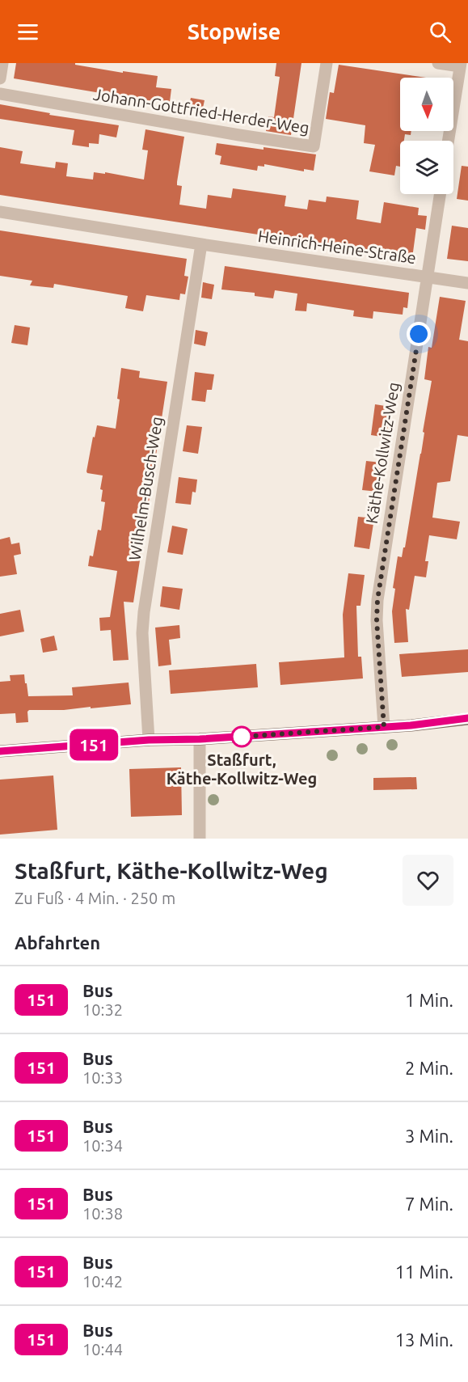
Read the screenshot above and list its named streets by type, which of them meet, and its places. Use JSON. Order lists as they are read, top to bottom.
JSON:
{
  "streets": {
    "street": [
      "Johann-Gottfried-Herder-Weg",
      "Heinrich-Heine-Straße",
      "Käthe-Kollwitz-Weg",
      "Wilhelm-Busch-Weg"
    ]
  },
  "crossings": [
    ["Heinrich-Heine-Straße", "Käthe-Kollwitz-Weg"],
    ["Heinrich-Heine-Straße", "Wilhelm-Busch-Weg"]
  ],
  "places": ["Staßfurt, Käthe-Kollwitz-Weg"],
  "lines": ["bus line 151"],
  "north": "bottom",
  "page": {
    "header": "Stopwise",
    "on_map": "151",
    "heading": [
      ["Staßfurt, Käthe-Kollwitz-Weg", "Zu Fuß · 4 Min. · 250 m"],
      "Abfahrten"
    ],
    "list": [
      {
        "mark": "151",
        "name": "Bus",
        "note": "10:32",
        "value": "1 Min."
      },
      {
        "mark": "151",
        "name": "Bus",
        "note": "10:33",
        "value": "2 Min."
      },
      {
        "mark": "151",
        "name": "Bus",
        "note": "10:34",
        "value": "3 Min."
      },
      {
        "mark": "151",
        "name": "Bus",
        "note": "10:38",
        "value": "7 Min."
      },
      {
        "mark": "151",
        "name": "Bus",
        "note": "10:42",
        "value": "11 Min."
      },
      {
        "mark": "151",
        "name": "Bus",
        "note": "10:44",
        "value": "13 Min."
      }
    ]
  }
}
